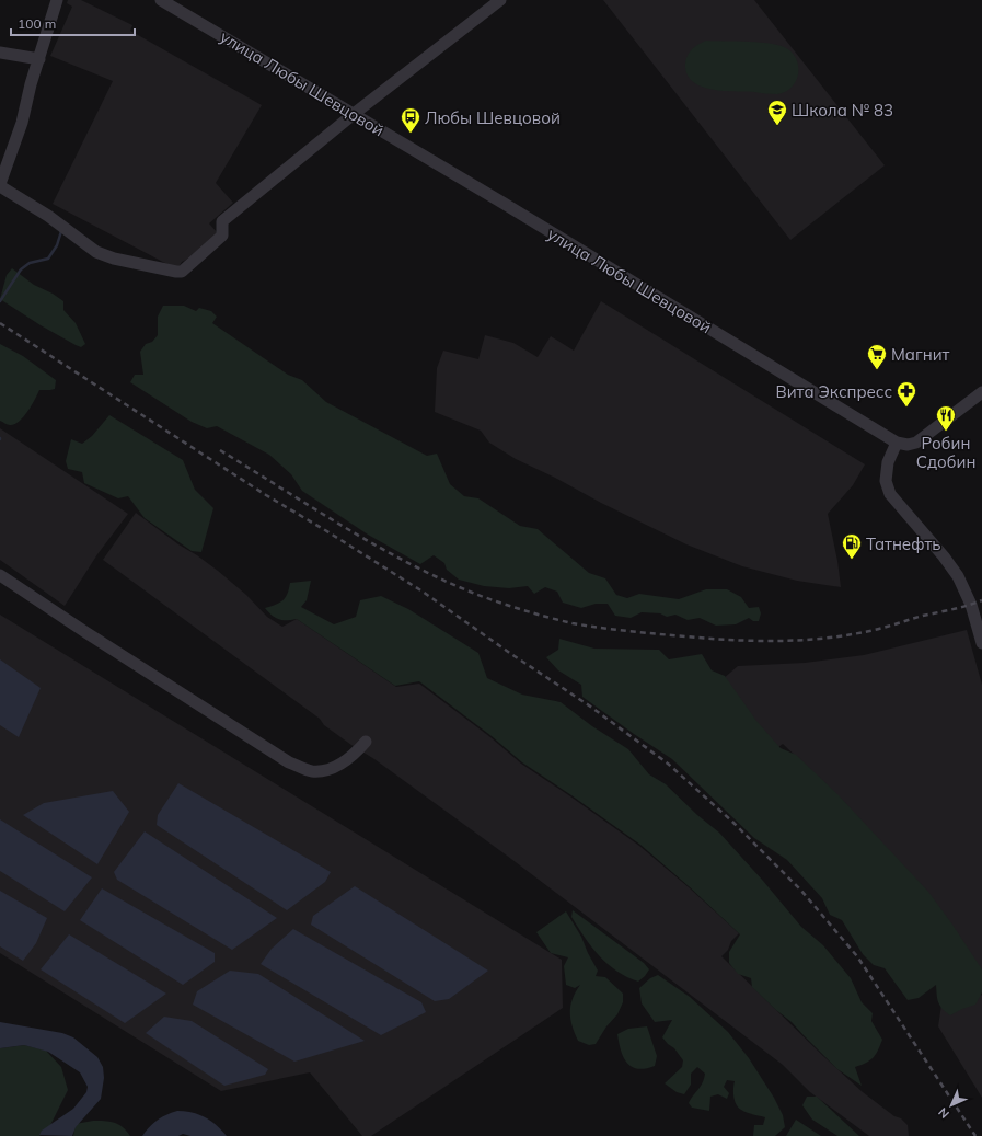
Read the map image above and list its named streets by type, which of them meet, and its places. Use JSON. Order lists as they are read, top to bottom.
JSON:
{
  "streets": {
    "street": ["улица Любы Шевцовой"]
  },
  "places": {
    "school or university": ["Школа № 83"],
    "bus stop": ["Любы Шевцовой"],
    "supermarket": ["Магнит"],
    "pharmacy": ["Вита Экспресс"],
    "restaurant": ["Робин Сдобин"],
    "fuel station": ["Татнефть"]
  },
  "scale_bar": "100 m",
  "north": "bottom left"
}
